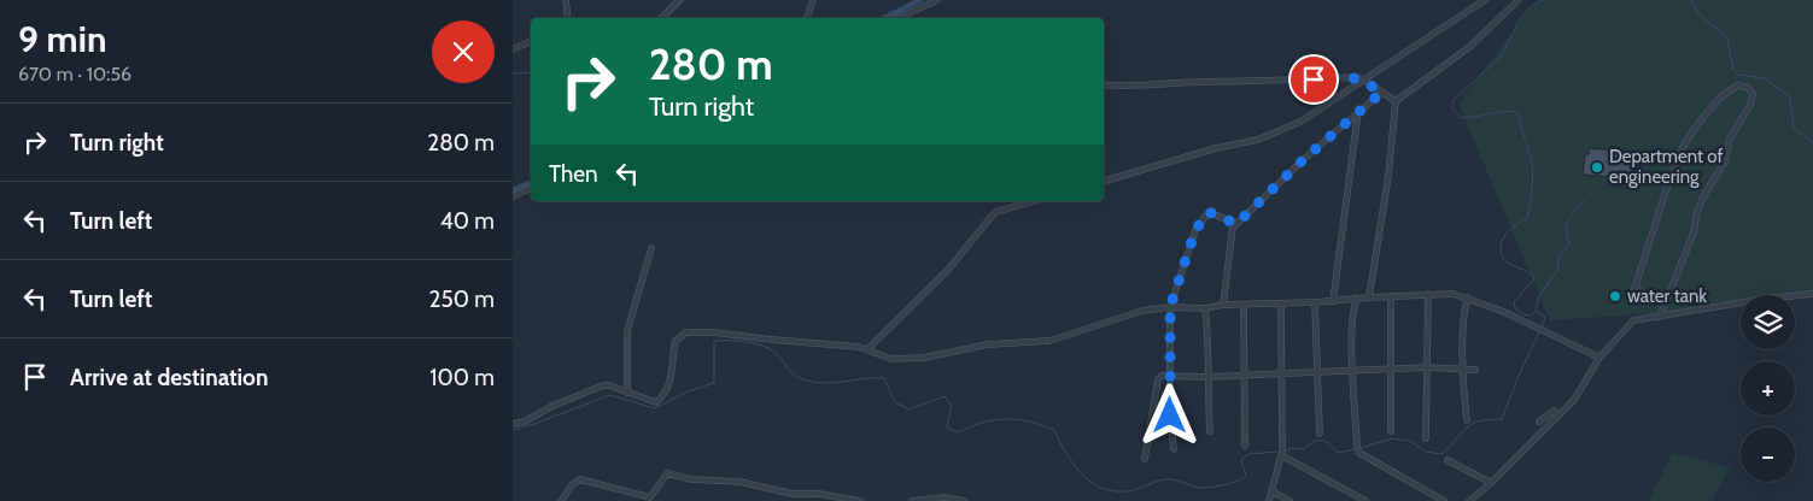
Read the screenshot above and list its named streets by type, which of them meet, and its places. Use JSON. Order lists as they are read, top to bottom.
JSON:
{
  "places": ["Department of engineering", "water tank"],
  "page": {
    "heading": ["9 min", "670 m · 10:56"],
    "turn": ["280 m", "Turn right"],
    "list": [
      {
        "name": "Turn right",
        "value": "280 m"
      },
      {
        "name": "Turn left",
        "value": "40 m"
      },
      {
        "name": "Turn left",
        "value": "250 m"
      },
      {
        "name": "Arrive at destination",
        "value": "100 m"
      }
    ],
    "then": "Then",
    "map_buttons": ["+", "−"]
  }
}
